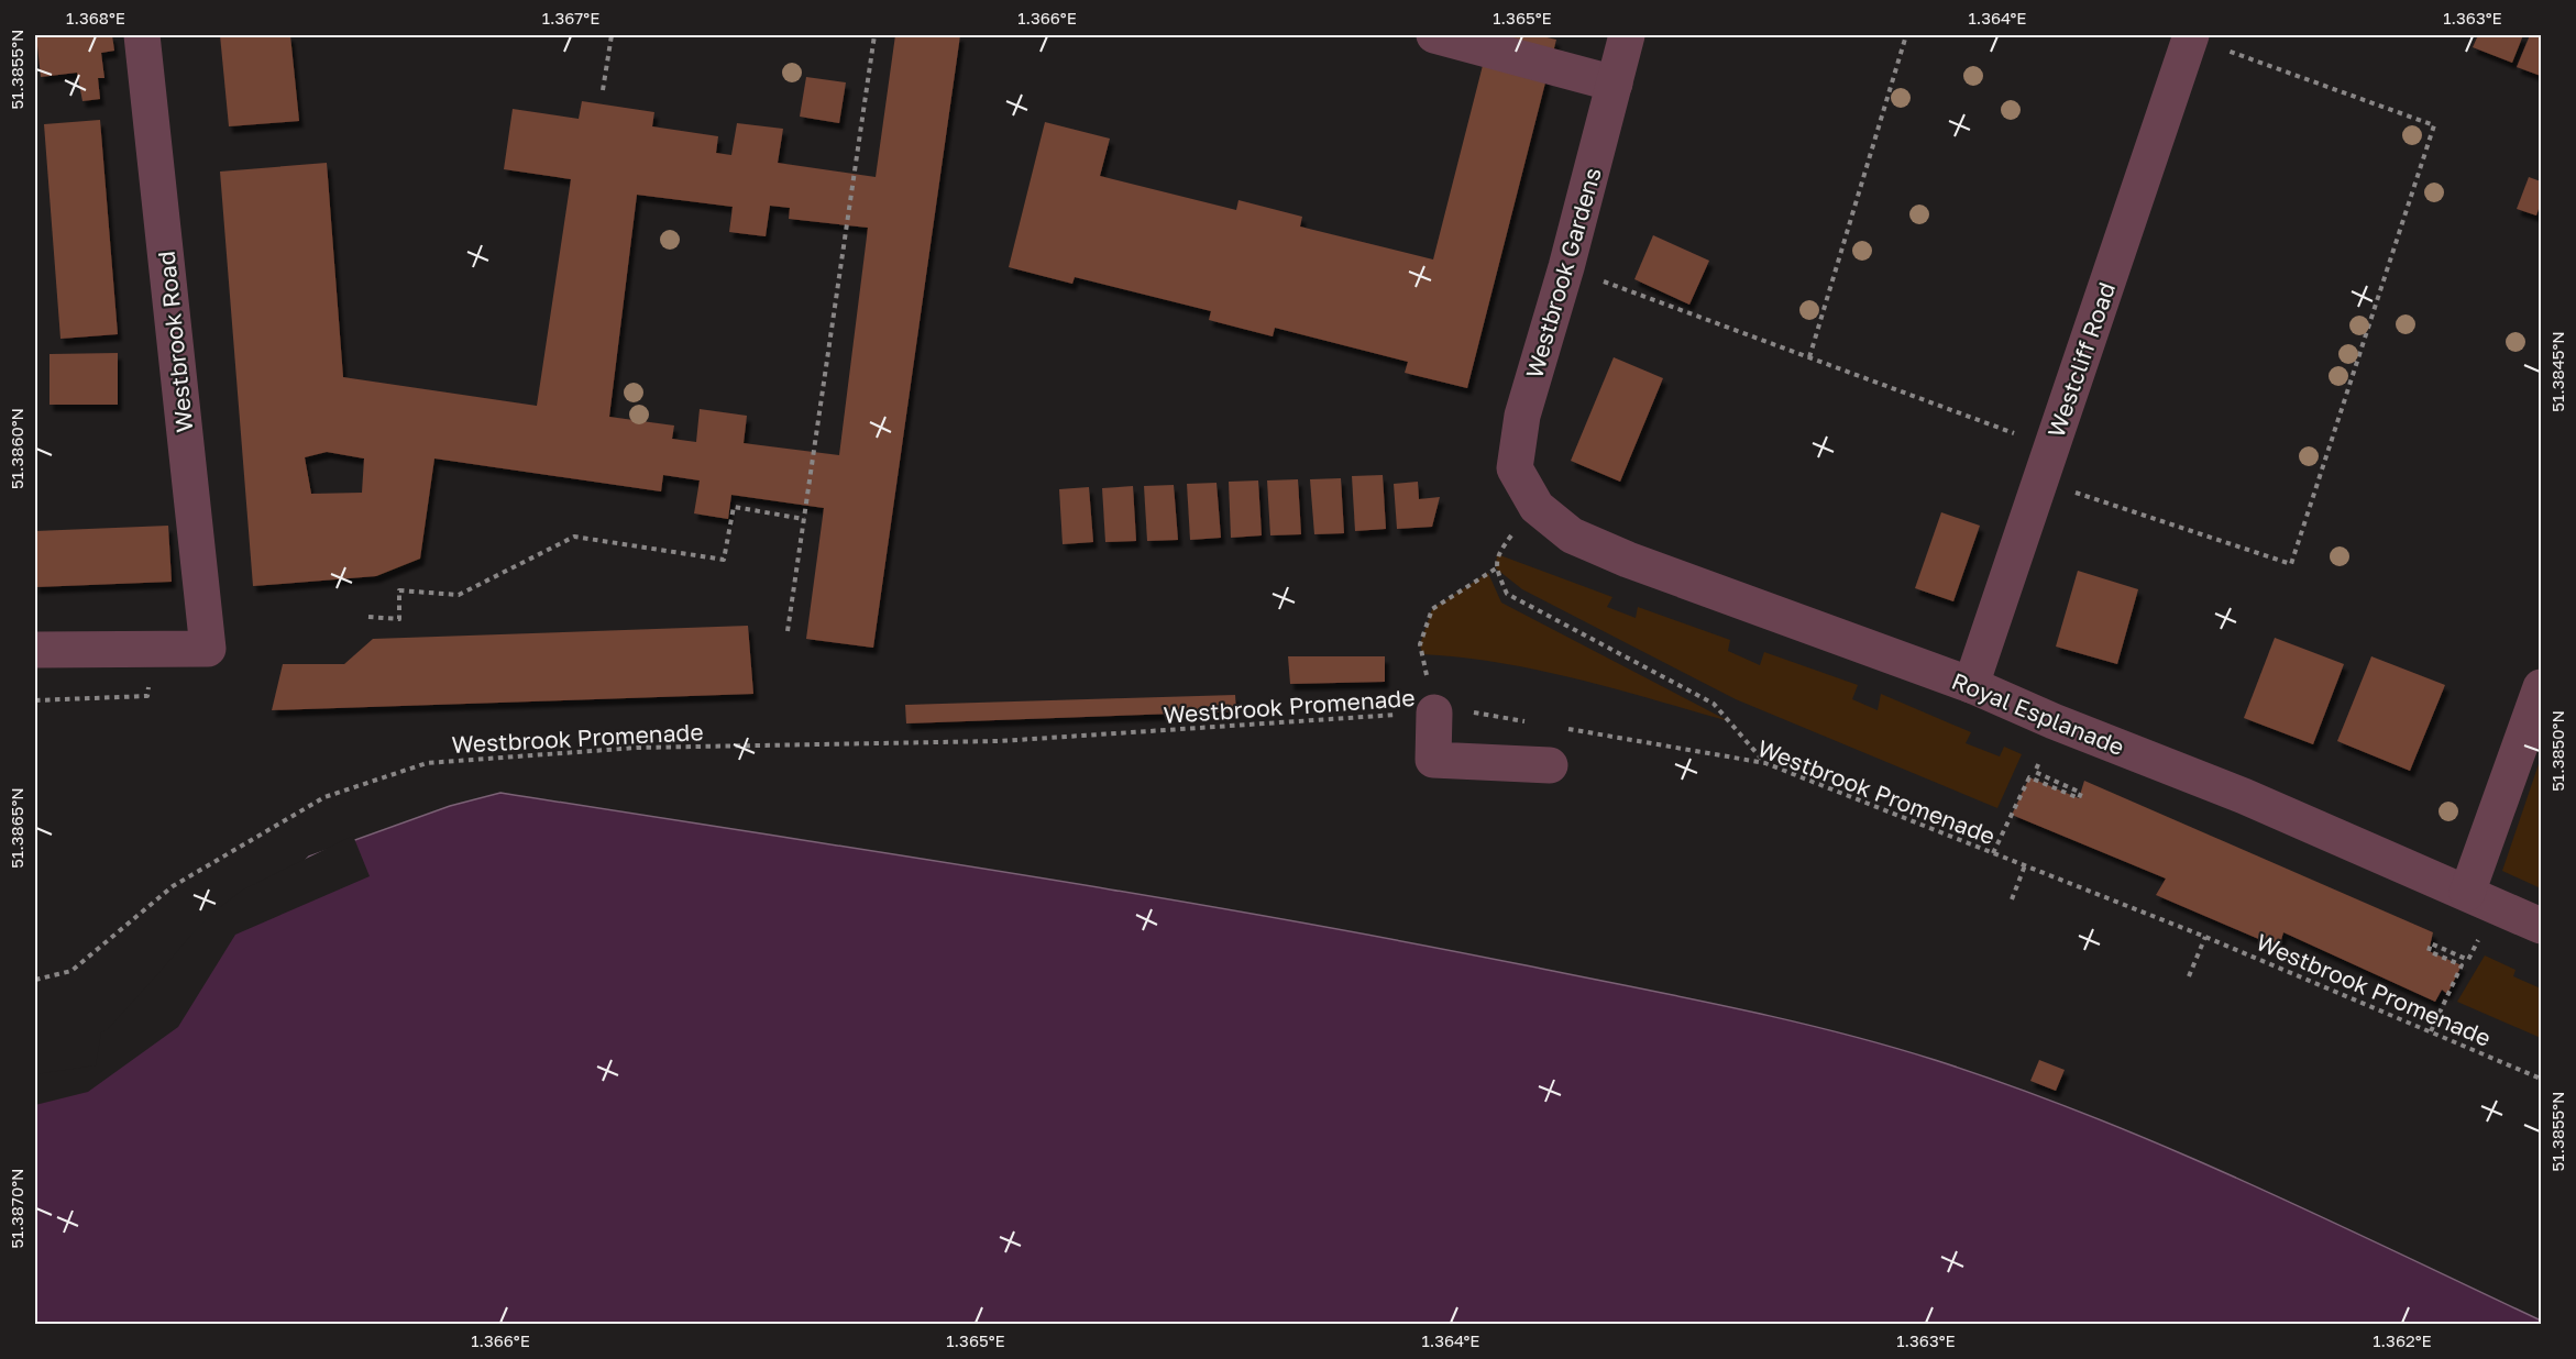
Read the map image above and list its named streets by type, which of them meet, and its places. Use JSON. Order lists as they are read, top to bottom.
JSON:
{
  "streets": {
    "street": [
      "Westbrook Gardens",
      "Westbrook Road",
      "Westcliff Road",
      "Royal Esplanade"
    ],
    "path": ["Westbrook Promenade"]
  },
  "crossings": [
    ["Westbrook Gardens", "Royal Esplanade"],
    ["Westcliff Road", "Royal Esplanade"]
  ],
  "coordinates": [
    "1.368°E",
    "1.367°E",
    "1.366°E",
    "1.365°E",
    "1.364°E",
    "1.363°E",
    "51.3855°N",
    "51.3845°N",
    "51.3860°N",
    "51.3850°N",
    "51.3865°N",
    "51.3870°N",
    "1.362°E"
  ]
}
